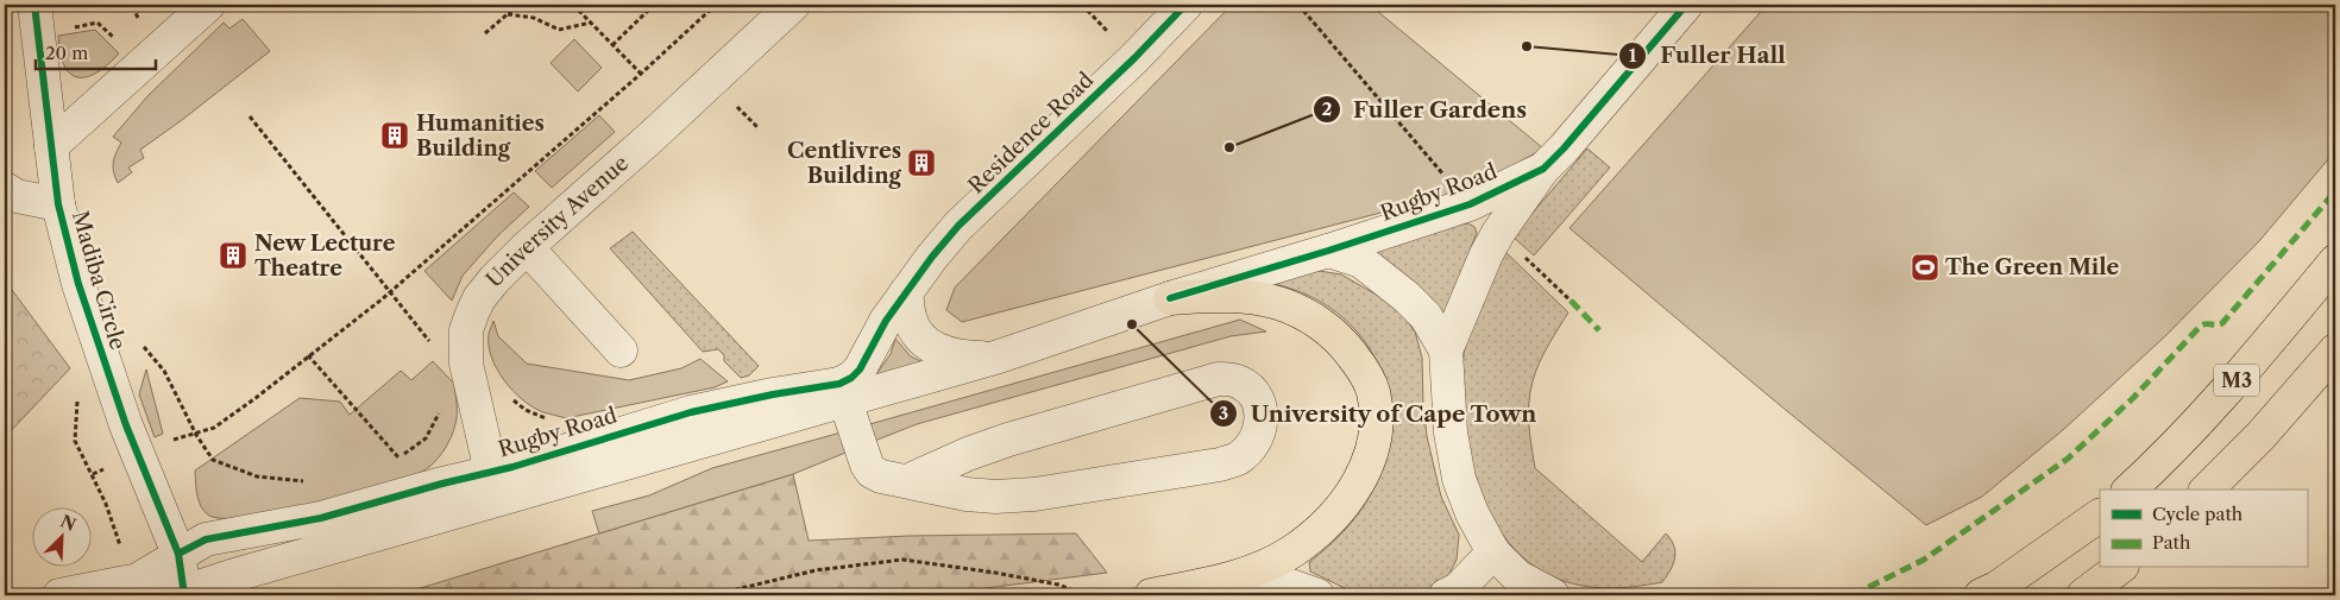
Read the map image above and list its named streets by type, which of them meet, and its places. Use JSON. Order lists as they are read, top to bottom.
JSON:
{
  "streets": {
    "highway": ["M3"],
    "street": [
      "Residence Road",
      "Rugby Road",
      "University Avenue",
      "Madiba Circle"
    ]
  },
  "crossings": [
    ["Residence Road", "Rugby Road"],
    ["Rugby Road", "University Avenue"],
    ["Rugby Road", "Madiba Circle"]
  ],
  "places": {
    "other": ["Fuller Hall", "Fuller Gardens", "University of Cape Town"],
    "building": ["Humanities Building", "Centlivres Building", "New Lecture Theatre"],
    "sports": ["The Green Mile"]
  },
  "legend": ["Cycle path", "Path"],
  "scale_bar": "20 m",
  "north": "top right"
}
